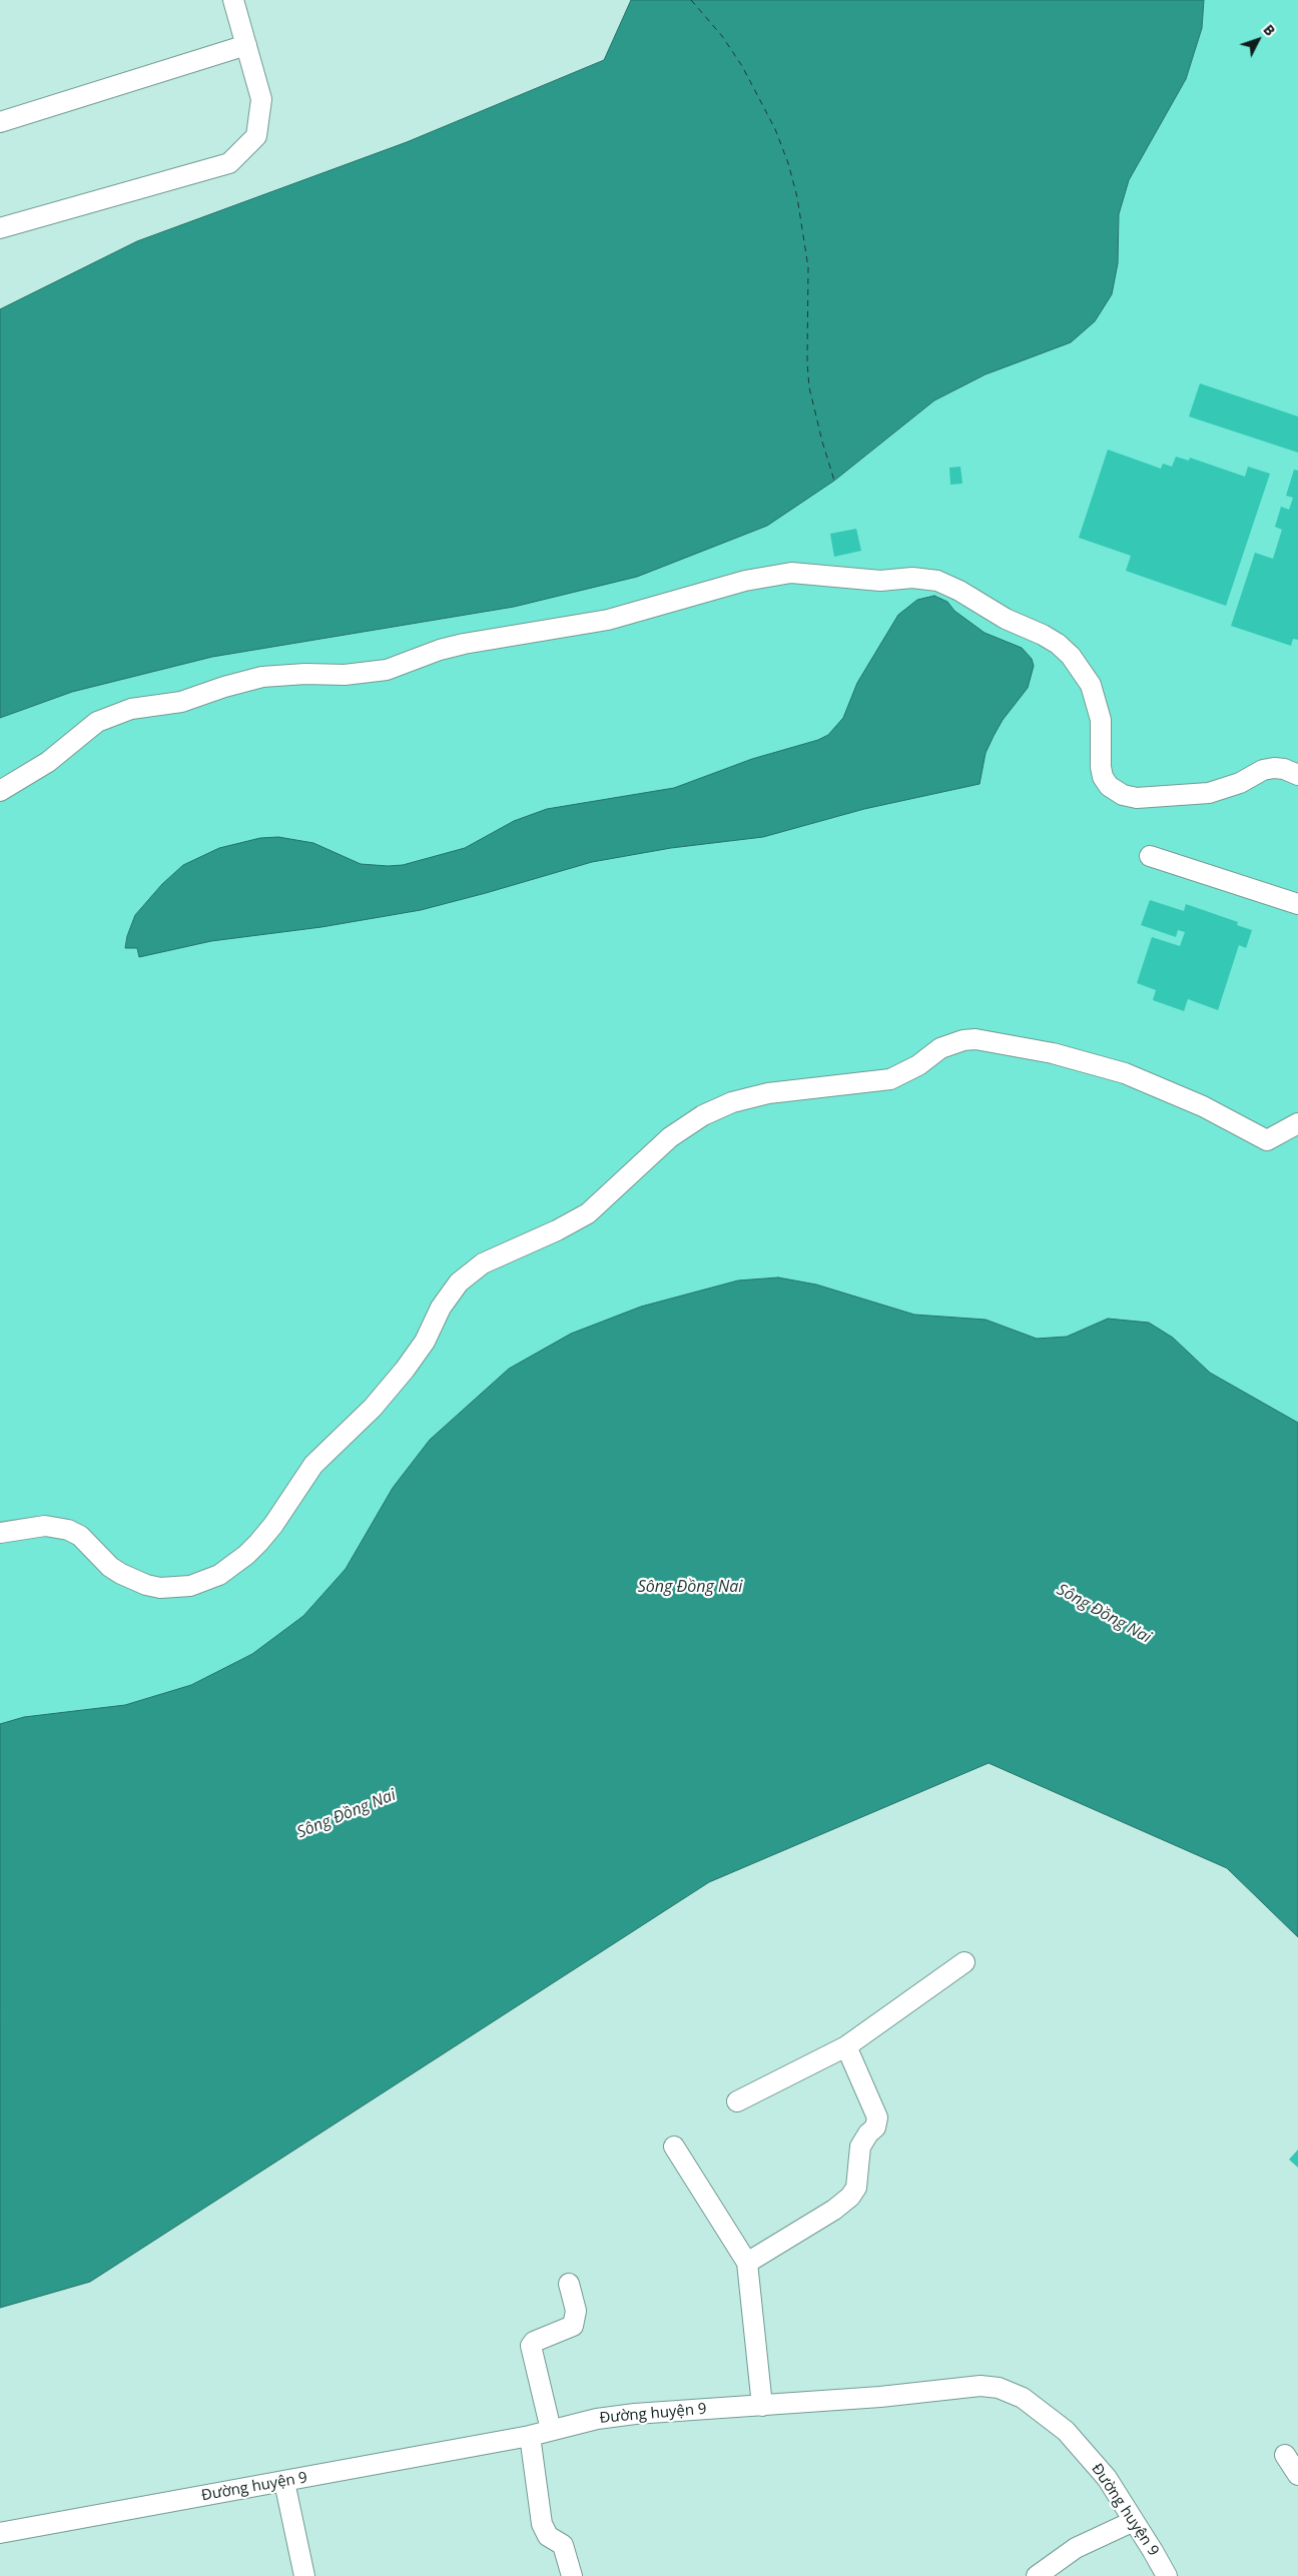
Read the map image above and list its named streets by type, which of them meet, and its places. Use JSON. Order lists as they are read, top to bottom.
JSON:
{
  "streets": {
    "street": ["Đường huyện 9"]
  },
  "water": ["Sông Đồng Nai"],
  "north": "top right"
}
